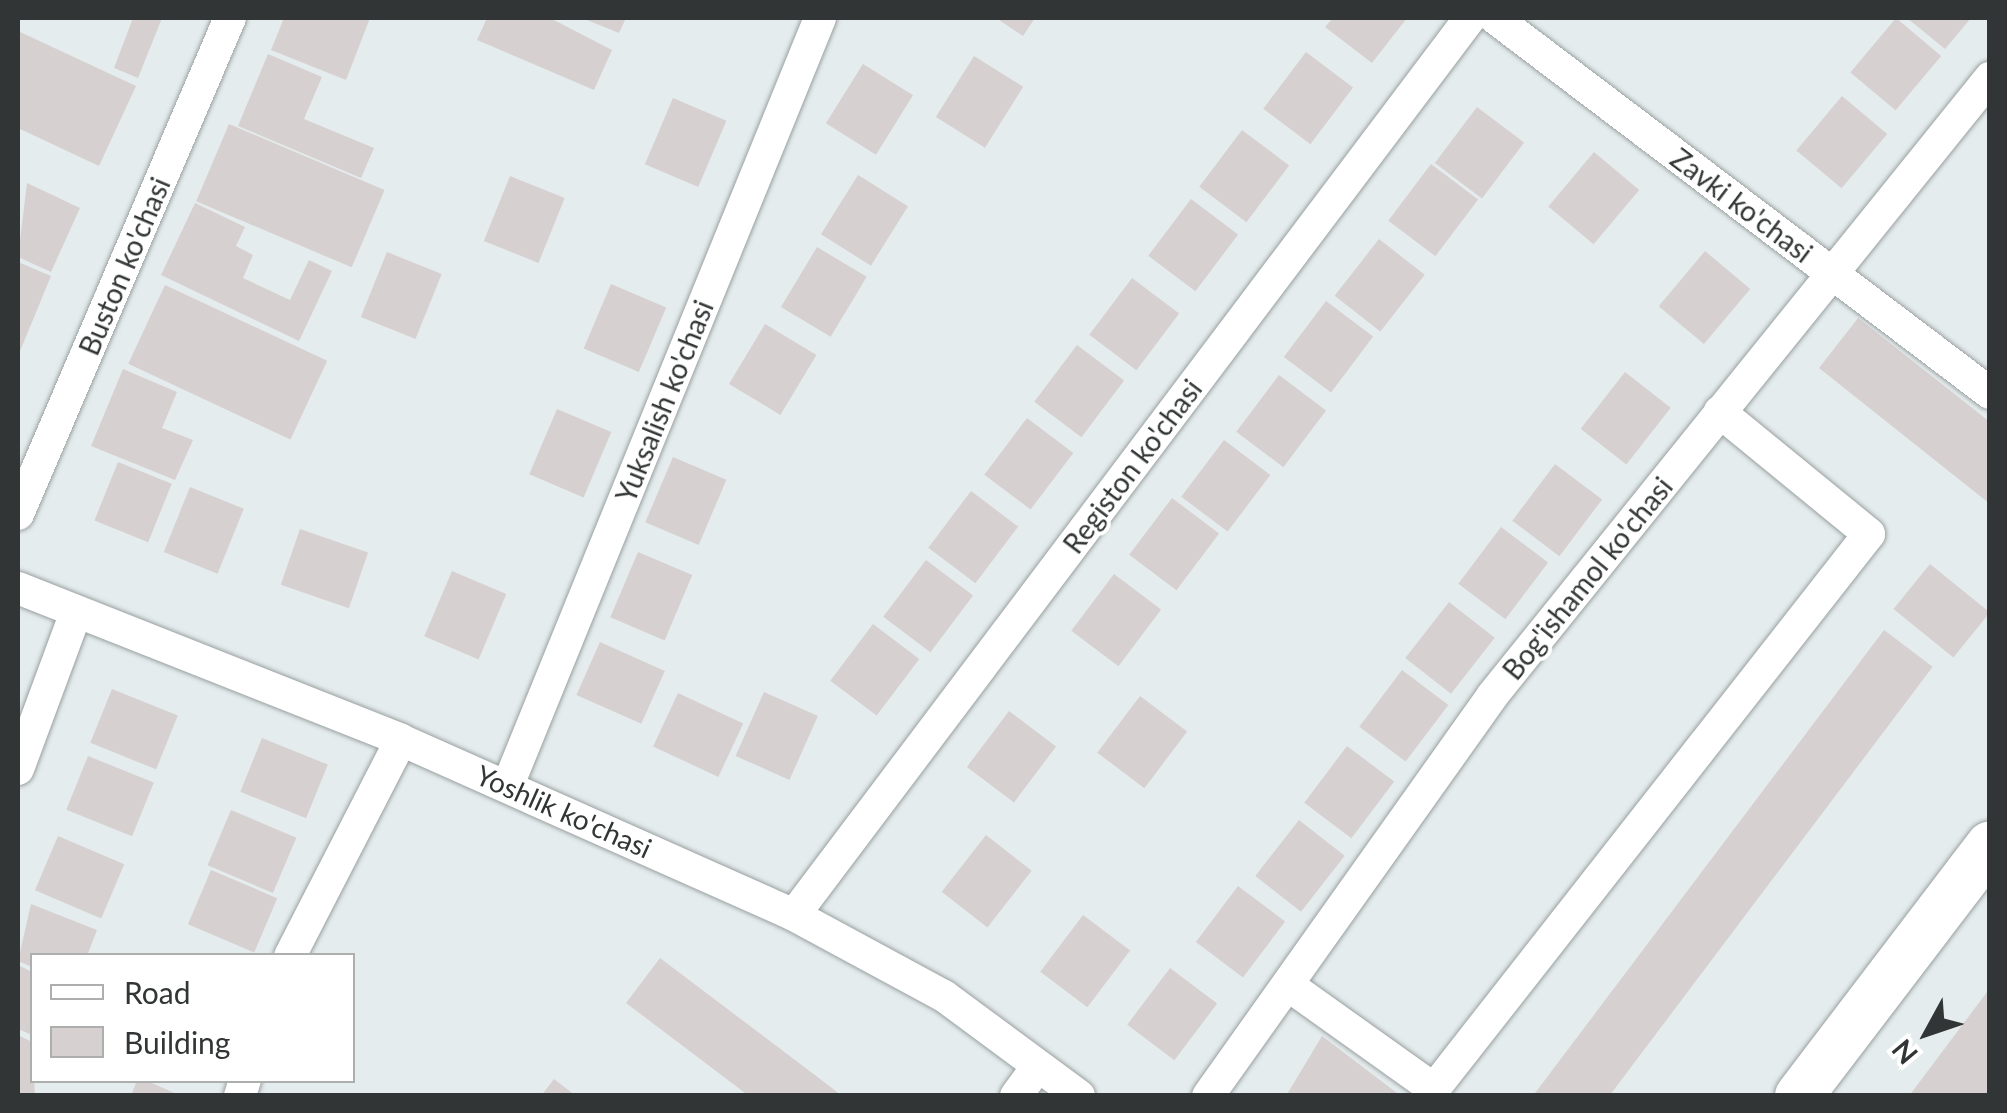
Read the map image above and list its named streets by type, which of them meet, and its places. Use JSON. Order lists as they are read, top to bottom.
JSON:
{
  "streets": {
    "street": [
      "Zavki ko'chasi",
      "Buston ko'chasi",
      "Yuksalish ko'chasi",
      "Registon ko'chasi",
      "Bog'ishamol ko'chasi",
      "Yoshlik ko'chasi"
    ]
  },
  "crossings": [
    ["Zavki ko'chasi", "Bog'ishamol ko'chasi"],
    ["Yuksalish ko'chasi", "Yoshlik ko'chasi"],
    ["Registon ko'chasi", "Yoshlik ko'chasi"]
  ],
  "legend": ["Road", "Building"],
  "north": "bottom left"
}
